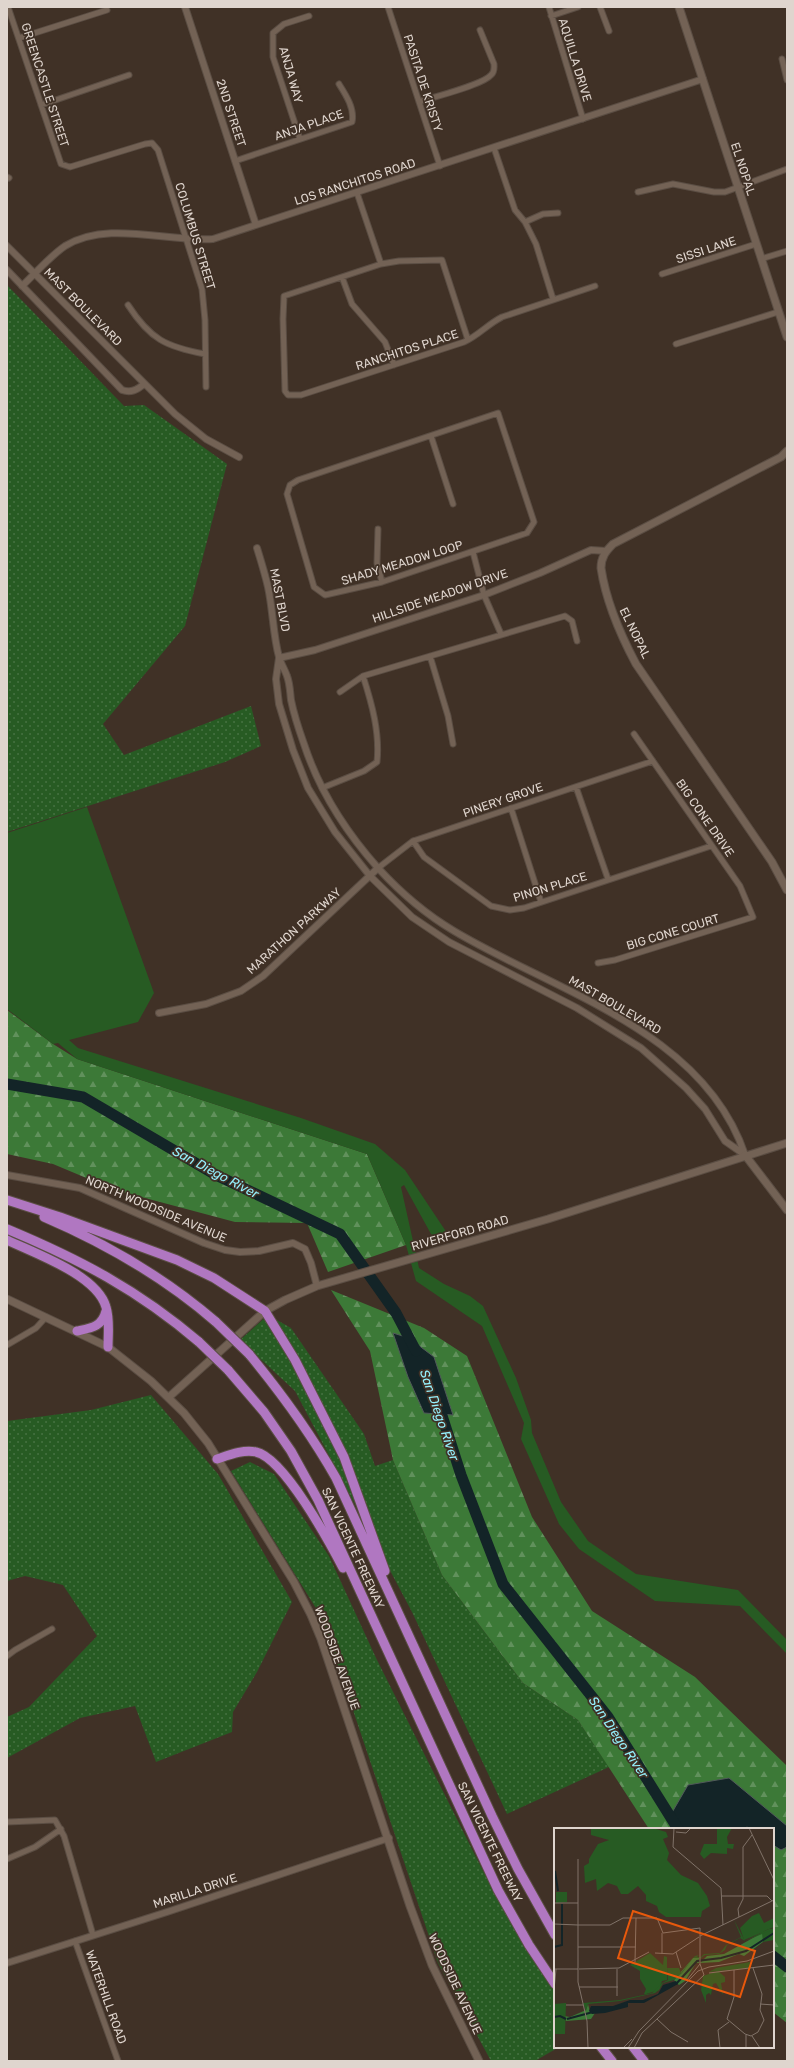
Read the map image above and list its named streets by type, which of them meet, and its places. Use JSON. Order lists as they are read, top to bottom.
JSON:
{
  "streets": {
    "highway": ["SAN VICENTE FREEWAY"],
    "main road": ["EL NOPAL", "RIVERFORD ROAD", "WOODSIDE AVENUE"],
    "street": [
      "AQUILLA DRIVE",
      "ANJA WAY",
      "PASITA DE KRISTY",
      "GREENCASTLE STREET",
      "2ND STREET",
      "ANJA PLACE",
      "LOS RANCHITOS ROAD",
      "COLUMBUS STREET",
      "SISSI LANE",
      "MAST BOULEVARD",
      "RANCHITOS PLACE",
      "SHADY MEADOW LOOP",
      "HILLSIDE MEADOW DRIVE",
      "MAST BLVD",
      "PINERY GROVE",
      "BIG CONE DRIVE",
      "PINON PLACE",
      "MARATHON PARKWAY",
      "BIG CONE COURT",
      "NORTH WOODSIDE AVENUE",
      "MARILLA DRIVE",
      "WATERHILL ROAD"
    ]
  },
  "crossings": [
    ["AQUILLA DRIVE", "LOS RANCHITOS ROAD"],
    ["ANJA WAY", "ANJA PLACE"],
    ["PASITA DE KRISTY", "LOS RANCHITOS ROAD"],
    ["GREENCASTLE STREET", "COLUMBUS STREET"],
    ["2ND STREET", "ANJA PLACE"],
    ["2ND STREET", "LOS RANCHITOS ROAD"],
    ["EL NOPAL", "LOS RANCHITOS ROAD"],
    ["EL NOPAL", "SISSI LANE"],
    ["EL NOPAL", "HILLSIDE MEADOW DRIVE"],
    ["LOS RANCHITOS ROAD", "COLUMBUS STREET"],
    ["LOS RANCHITOS ROAD", "MAST BOULEVARD"],
    ["MAST BOULEVARD", "HILLSIDE MEADOW DRIVE"],
    ["MAST BOULEVARD", "MAST BLVD"],
    ["MAST BOULEVARD", "PINERY GROVE"],
    ["MAST BOULEVARD", "MARATHON PARKWAY"],
    ["MAST BOULEVARD", "RIVERFORD ROAD"],
    ["HILLSIDE MEADOW DRIVE", "MAST BLVD"],
    ["PINERY GROVE", "BIG CONE DRIVE"],
    ["PINERY GROVE", "PINON PLACE"],
    ["PINERY GROVE", "MARATHON PARKWAY"],
    ["BIG CONE DRIVE", "PINON PLACE"],
    ["BIG CONE DRIVE", "BIG CONE COURT"],
    ["NORTH WOODSIDE AVENUE", "RIVERFORD ROAD"],
    ["RIVERFORD ROAD", "WOODSIDE AVENUE"],
    ["WOODSIDE AVENUE", "MARILLA DRIVE"],
    ["MARILLA DRIVE", "WATERHILL ROAD"]
  ],
  "water": ["San Diego River"]
}
